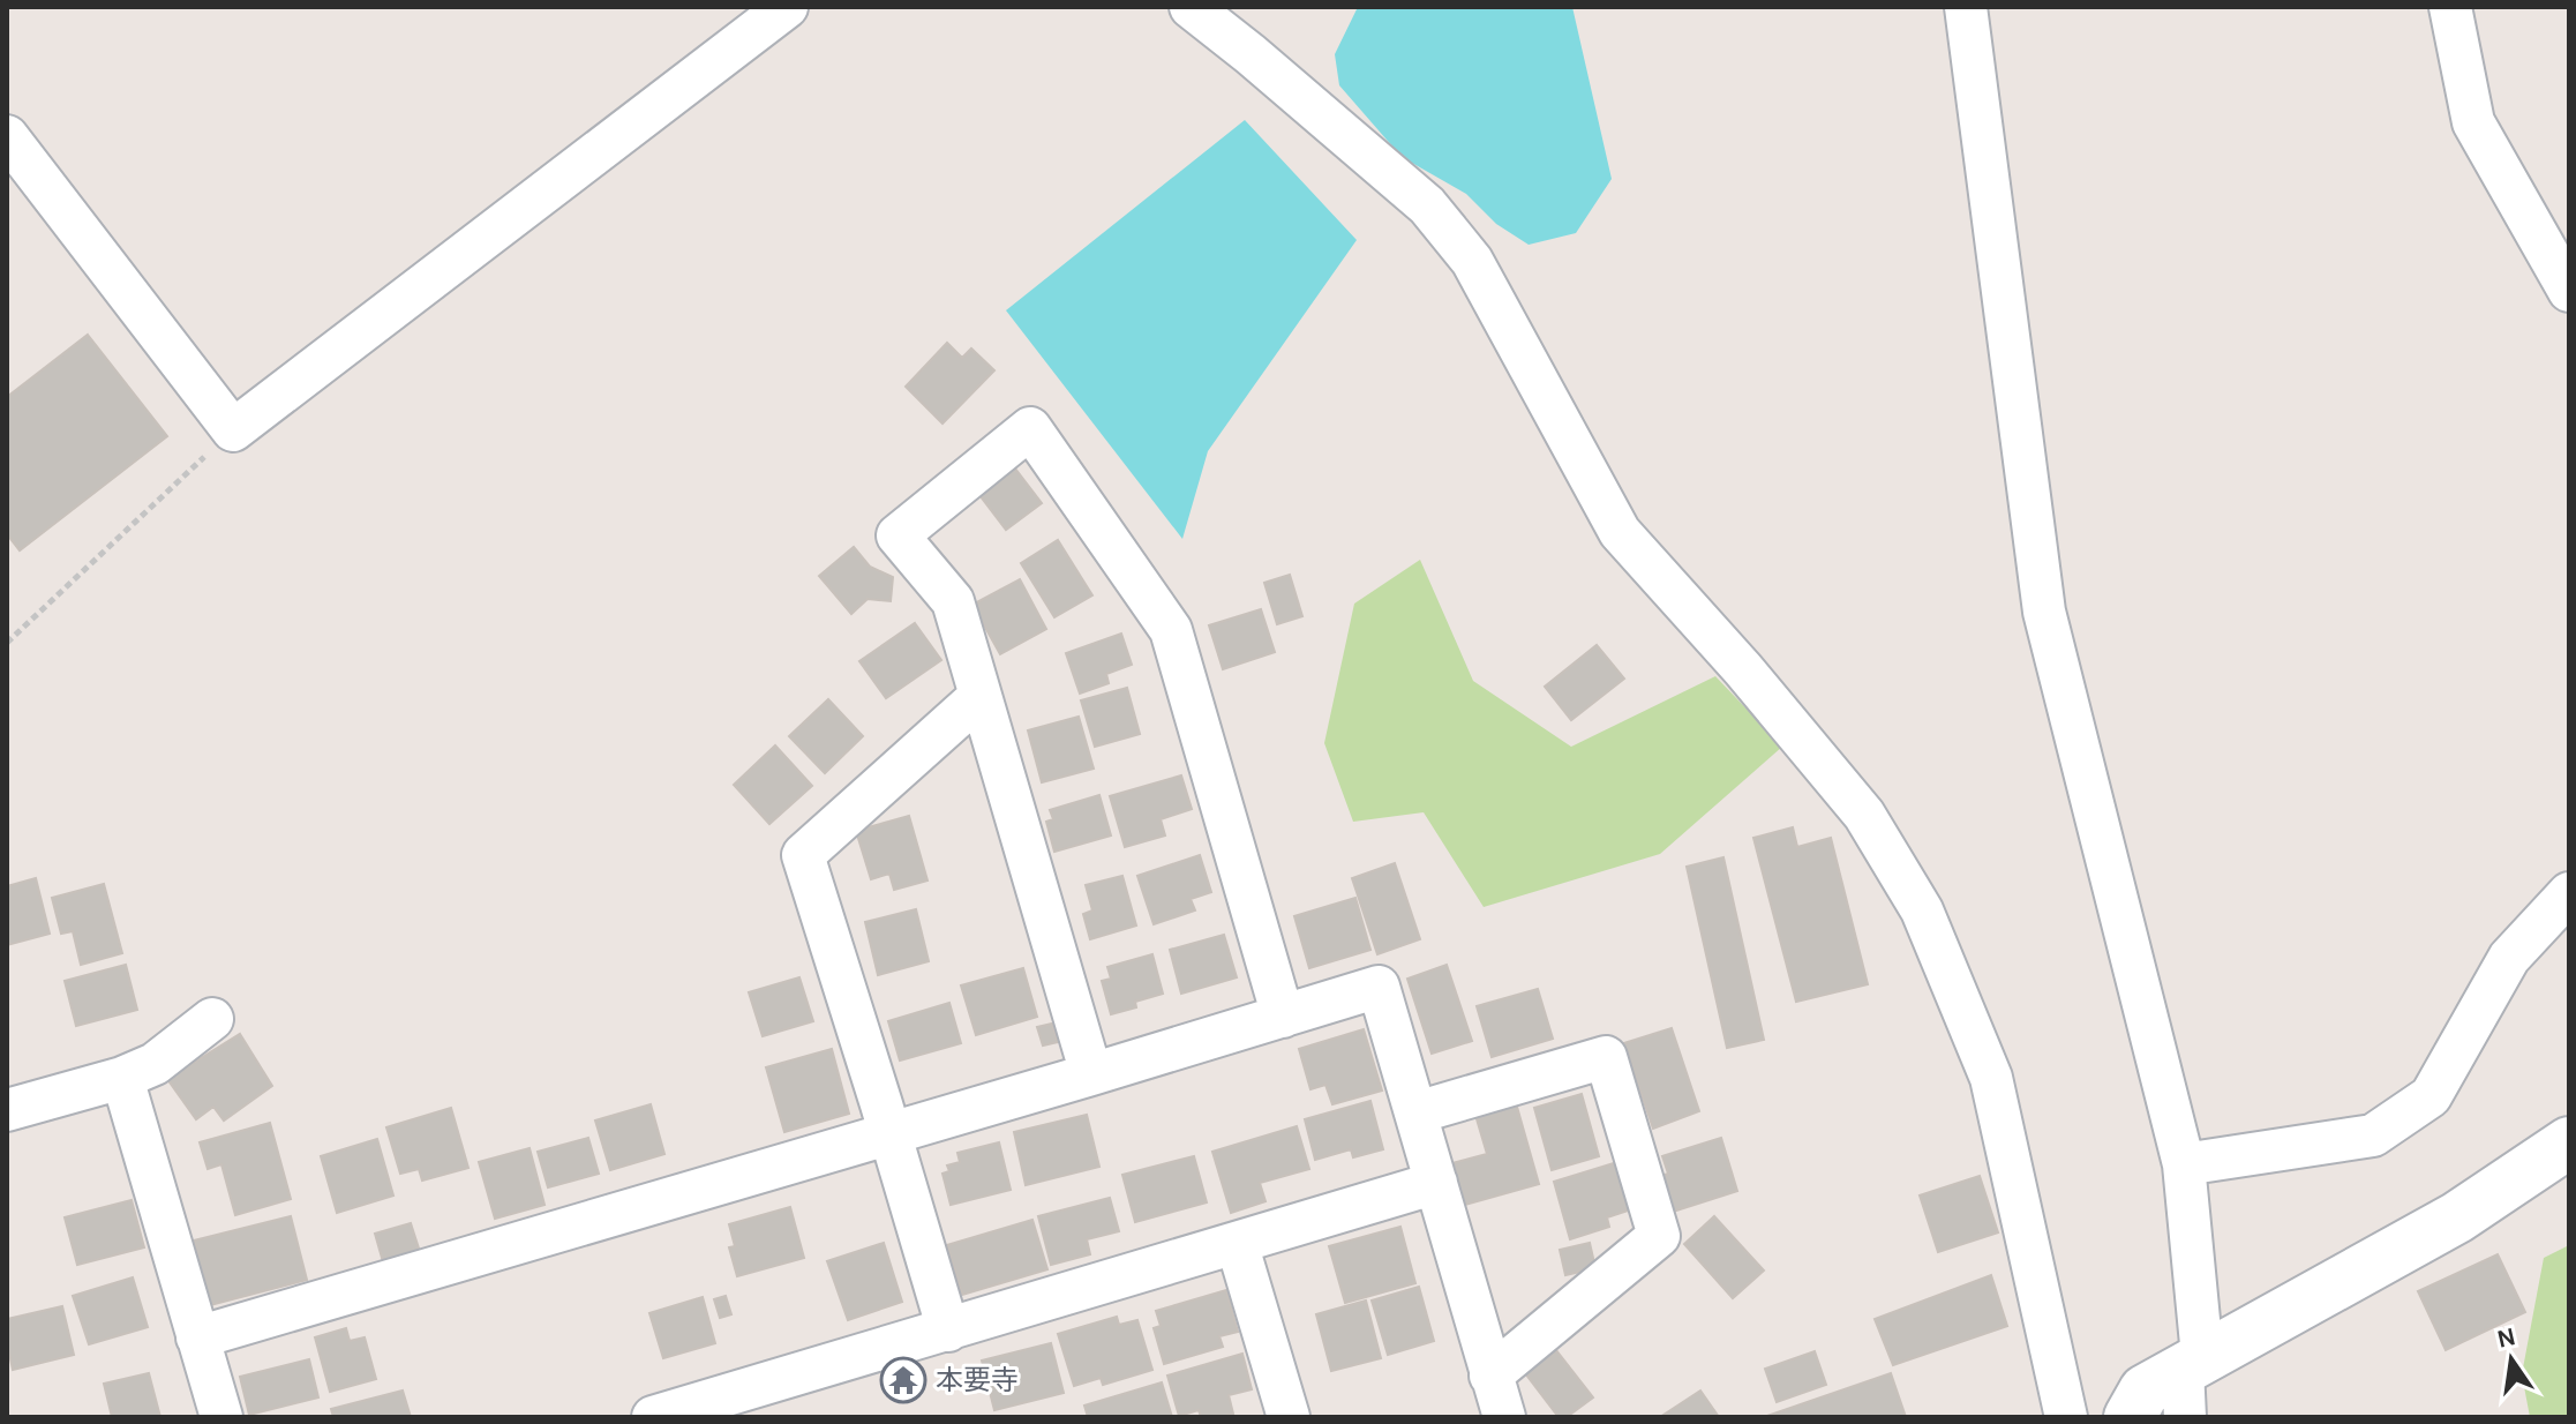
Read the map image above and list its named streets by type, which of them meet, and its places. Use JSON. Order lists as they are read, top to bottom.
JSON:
{
  "places": {
    "temple": ["本要寺"]
  },
  "north": "top"
}
